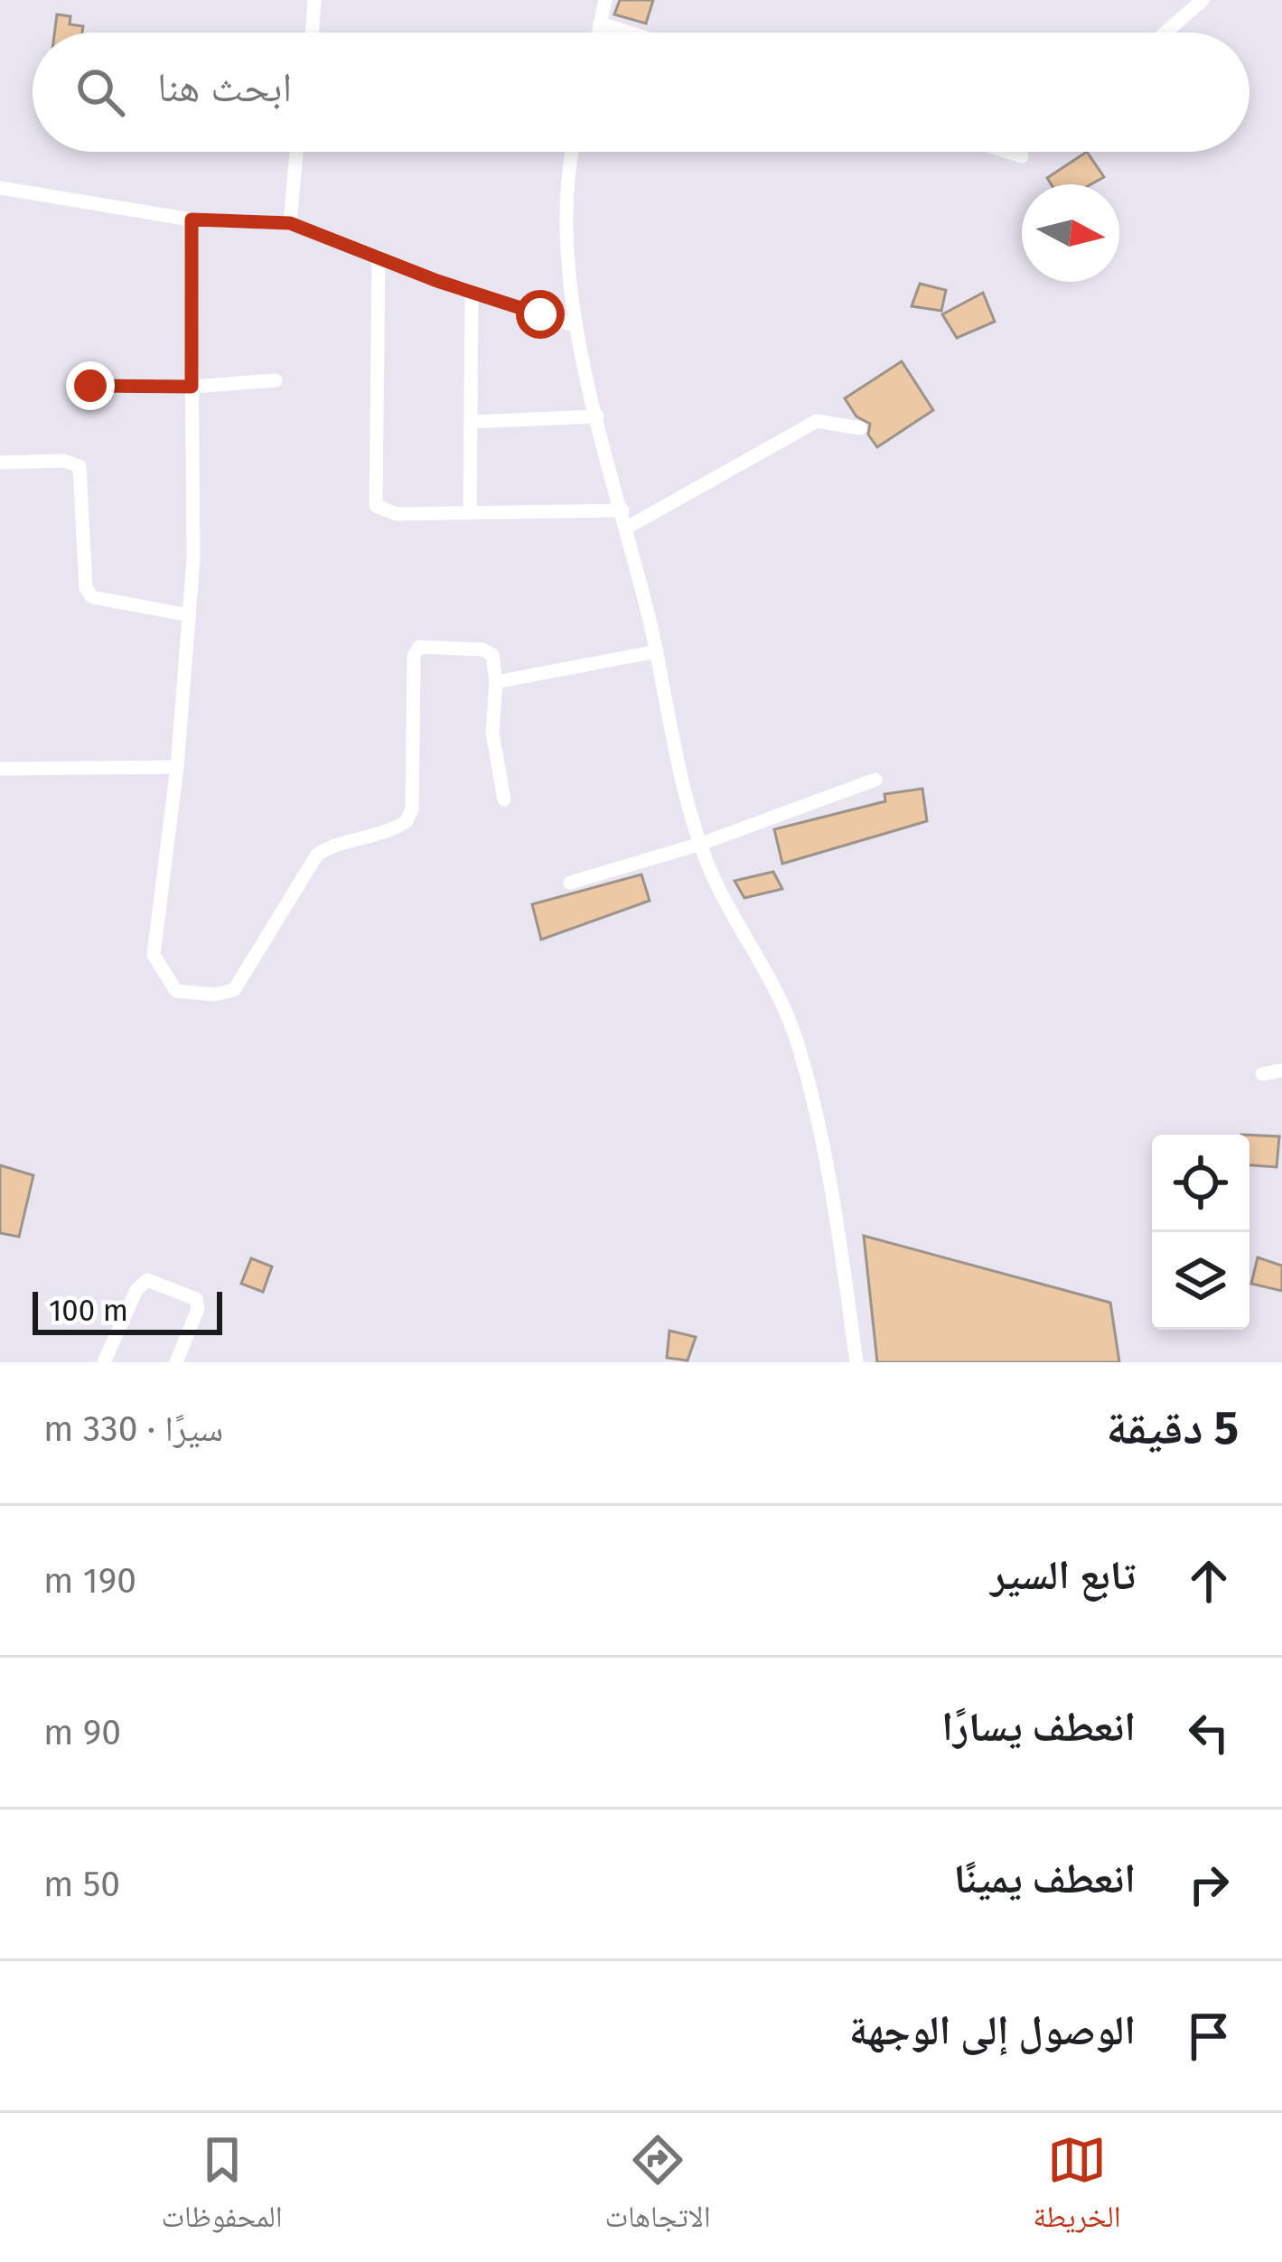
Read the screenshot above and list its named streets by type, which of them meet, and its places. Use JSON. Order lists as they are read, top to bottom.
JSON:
{
  "scale_bar": "100 m",
  "north": "right",
  "page": {
    "search": "ابحث هنا",
    "scale": "100 m",
    "heading": ["5 دقيقة", "سيرًا · 330 m"],
    "list": [
      ["تابع السير", "190 m"],
      ["انعطف يسارًا", "90 m"],
      ["انعطف يمينًا", "50 m"],
      "الوصول إلى الوجهة"
    ],
    "nav": ["الخريطة", "الاتجاهات", "المحفوظات"]
  }
}
